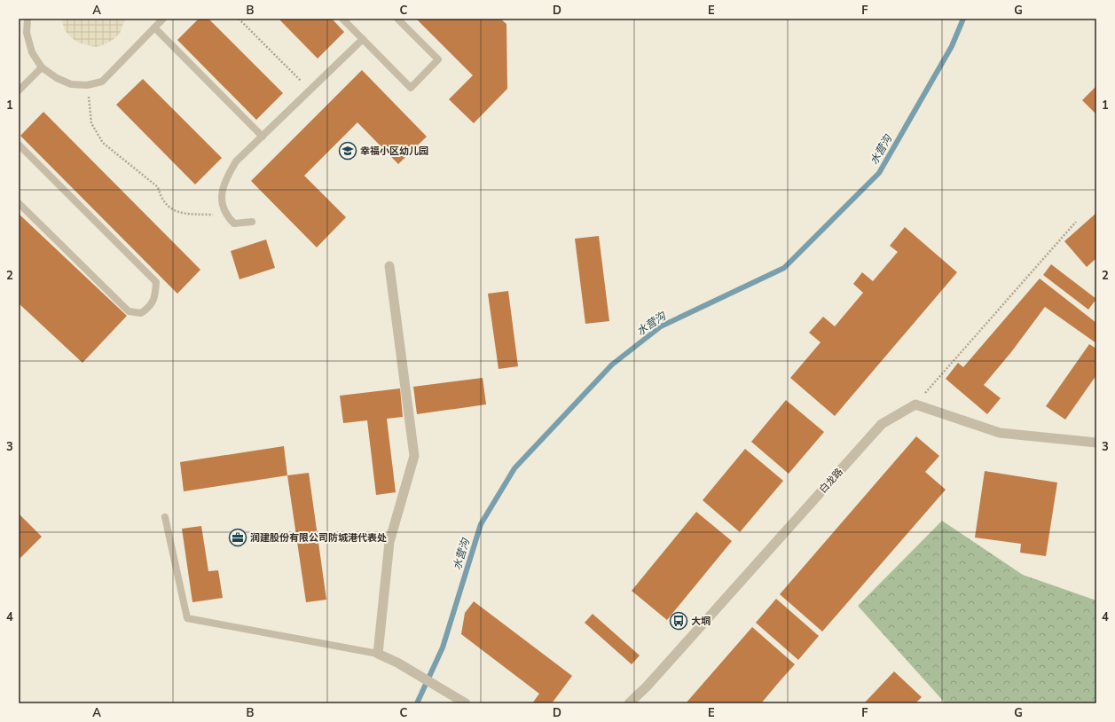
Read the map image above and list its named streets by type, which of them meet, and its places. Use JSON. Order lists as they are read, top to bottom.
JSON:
{
  "streets": {
    "street": ["白龙路"]
  },
  "water": ["水营沟"],
  "places": {
    "school or university": ["幸福小区幼儿园"],
    "office": ["润建股份有限公司防城港代表处"],
    "bus stop": ["大垌"]
  },
  "grid": {
    "columns": [
      "A",
      "B",
      "C",
      "D",
      "E",
      "F",
      "G"
    ],
    "rows": [
      "1",
      "2",
      "3",
      "4"
    ]
  }
}
